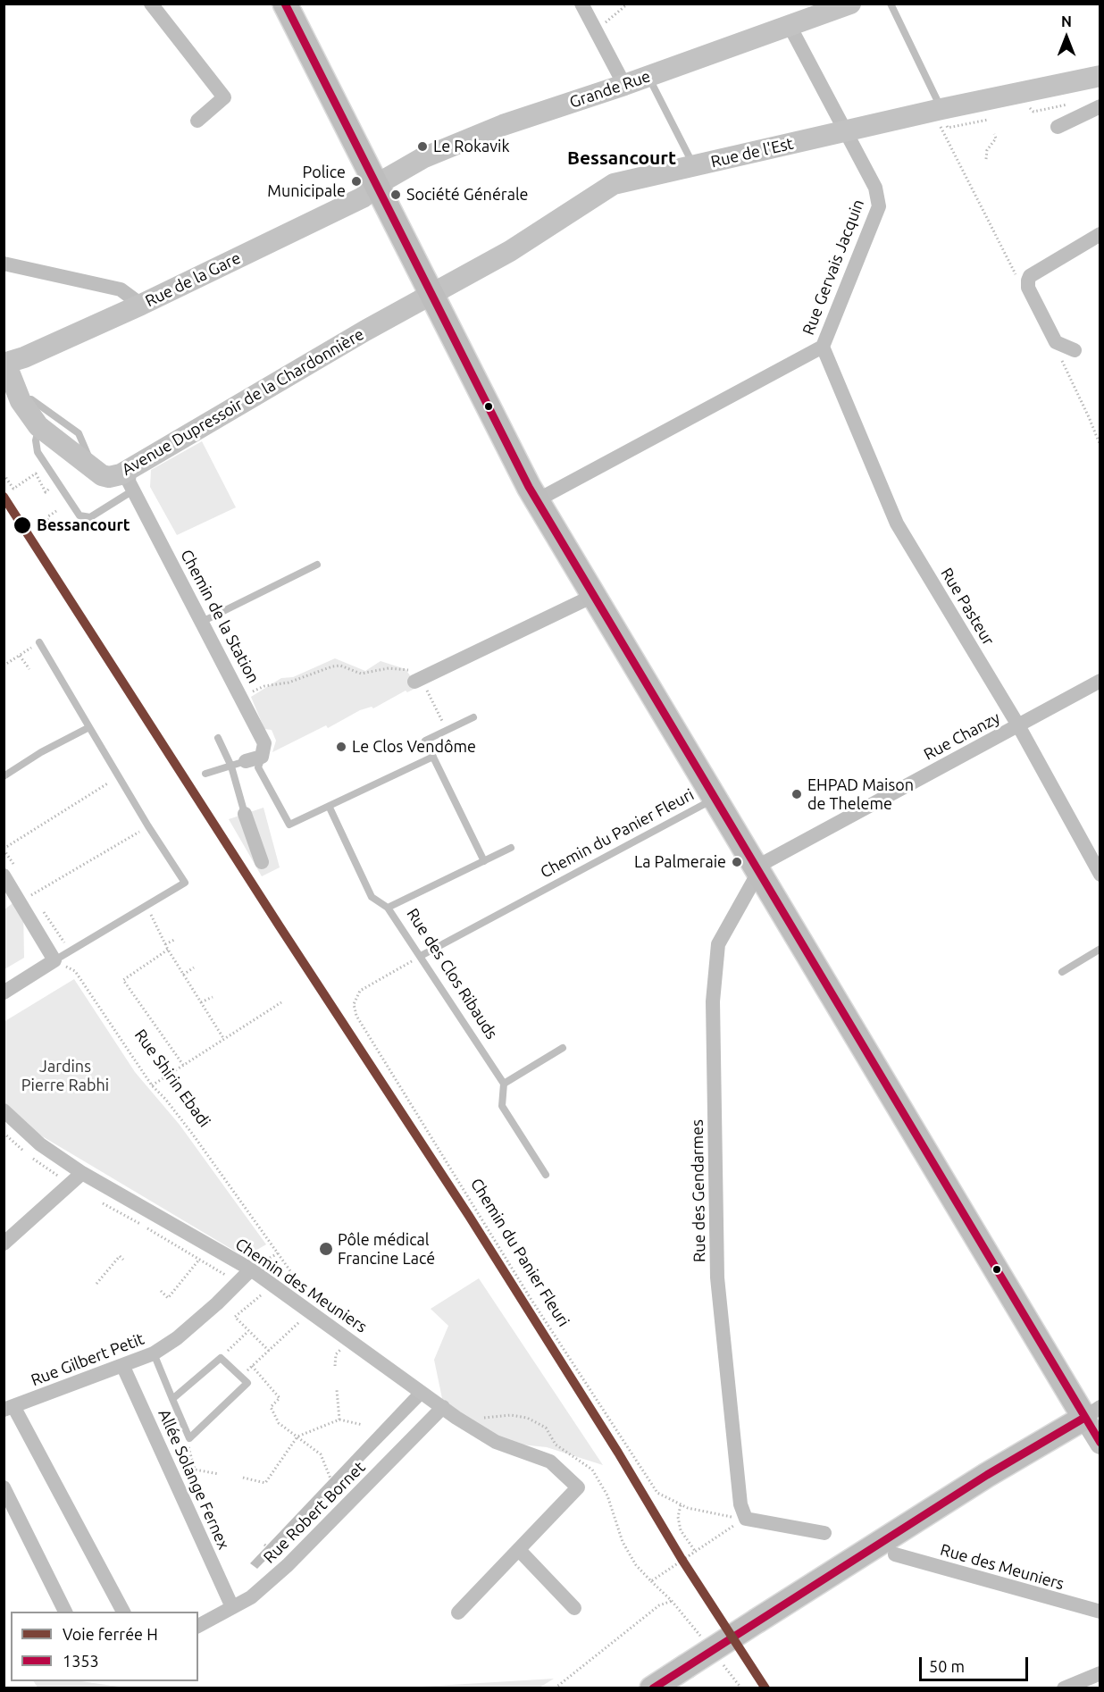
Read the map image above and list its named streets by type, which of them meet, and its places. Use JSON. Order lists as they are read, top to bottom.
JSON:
{
  "streets": {
    "street": [
      "Grande Rue",
      "Rue de l'Est",
      "Rue Gervais Jacquin",
      "Rue de la Gare",
      "Avenue Dupressoir de la Chardonnière",
      "Rue Pasteur",
      "Chemin de la Station",
      "Rue Chanzy",
      "Rue des Gendarmes",
      "Chemin des Meuniers",
      "Rue Gilbert Petit",
      "Allée Solange Fernex",
      "Rue Robert Bornet",
      "Rue des Meuniers"
    ],
    "lane": ["Chemin du Panier Fleuri", "Rue des Clos Ribauds"],
    "path": ["Rue Shirin Ebadi"]
  },
  "crossings": [
    ["Grande Rue", "Rue Gervais Jacquin"],
    ["Grande Rue", "Rue de la Gare"],
    ["Rue de l'Est", "Rue Gervais Jacquin"],
    ["Rue de l'Est", "Avenue Dupressoir de la Chardonnière"],
    ["Rue Gervais Jacquin", "Rue Pasteur"],
    ["Rue de la Gare", "Avenue Dupressoir de la Chardonnière"],
    ["Avenue Dupressoir de la Chardonnière", "Chemin de la Station"],
    ["Rue Pasteur", "Rue Chanzy"],
    ["Rue Chanzy", "Rue des Gendarmes"],
    ["Chemin du Panier Fleuri", "Rue des Clos Ribauds"],
    ["Chemin du Panier Fleuri", "Rue des Gendarmes"],
    ["Rue Shirin Ebadi", "Chemin des Meuniers"],
    ["Rue Shirin Ebadi", "Rue Gilbert Petit"],
    ["Chemin des Meuniers", "Rue Gilbert Petit"],
    ["Chemin des Meuniers", "Rue Robert Bornet"],
    ["Rue Gilbert Petit", "Allée Solange Fernex"],
    ["Allée Solange Fernex", "Rue Robert Bornet"]
  ],
  "districts": ["Bessancourt"],
  "parks": ["Jardins Pierre Rabhi"],
  "places": [
    "Le Rokavik",
    "Police Municipale",
    "Société Générale",
    "Bessancourt",
    "Le Clos Vendôme",
    "EHPAD Maison de Theleme",
    "La Palmeraie",
    "Pôle médical Francine Lacé"
  ],
  "lines": ["transit line 1353", "rail line H"],
  "legend": ["Voie ferrée H", "1353"],
  "scale_bar": "50 m",
  "north": "top"
}
